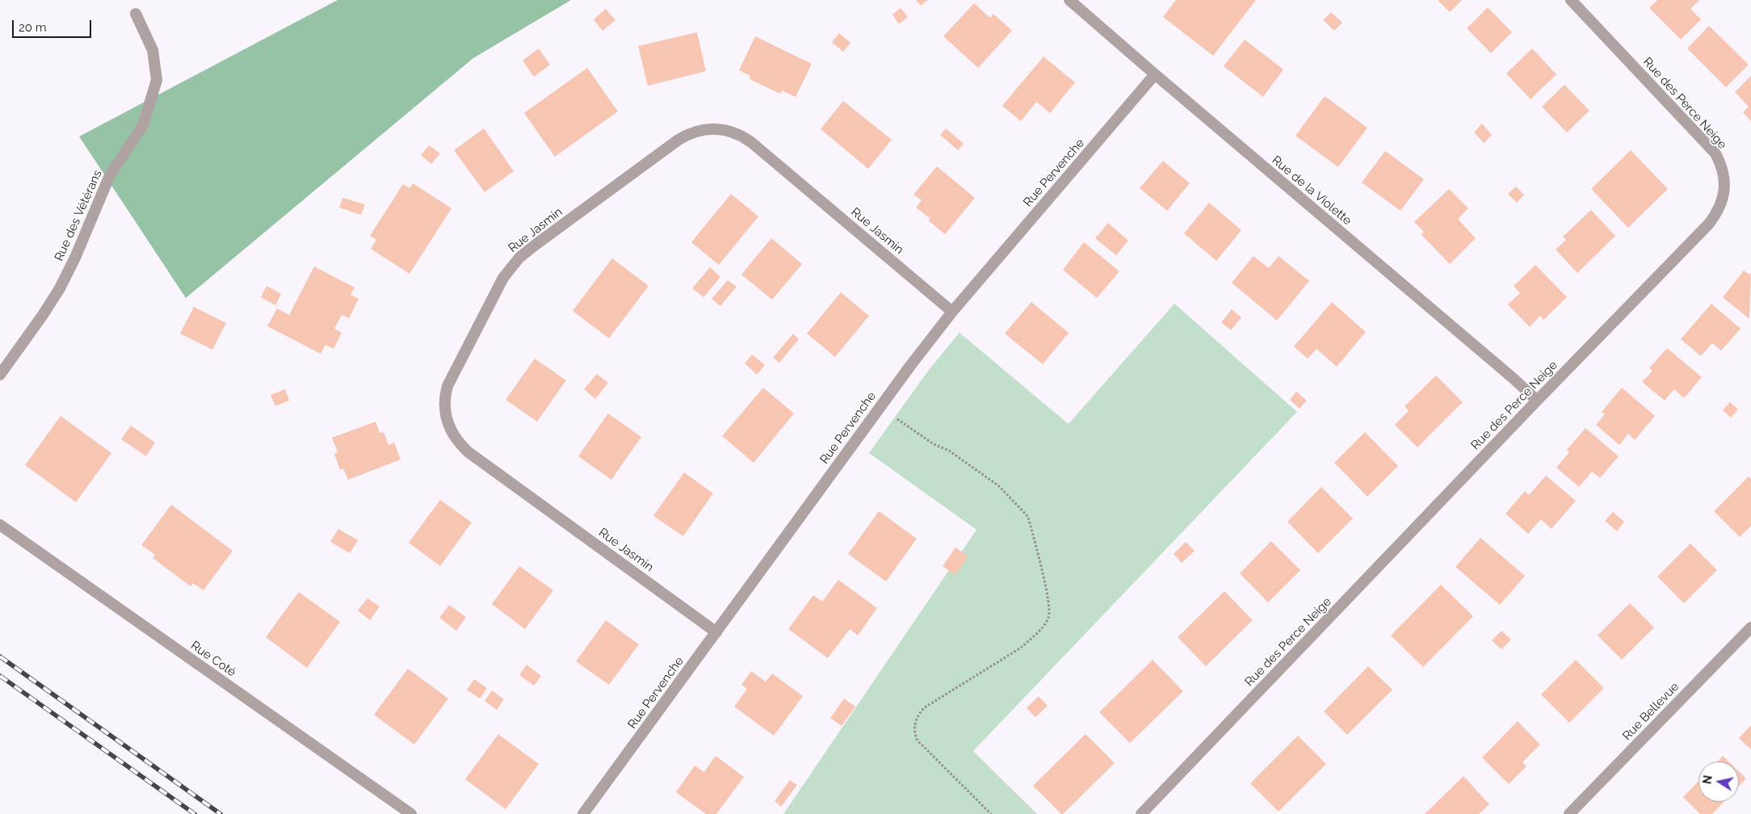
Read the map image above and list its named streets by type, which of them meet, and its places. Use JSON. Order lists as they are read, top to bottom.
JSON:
{
  "streets": {
    "street": [
      "Rue des Perce Neige",
      "Rue Pervenche",
      "Rue de la Violette",
      "Rue des Vétérans",
      "Rue Jasmin",
      "Rue Coté",
      "Rue Bellevue"
    ]
  },
  "crossings": [
    ["Rue des Perce Neige", "Rue de la Violette"],
    ["Rue Pervenche", "Rue de la Violette"],
    ["Rue Pervenche", "Rue Jasmin"]
  ],
  "scale_bar": "20 m",
  "north": "left"
}
